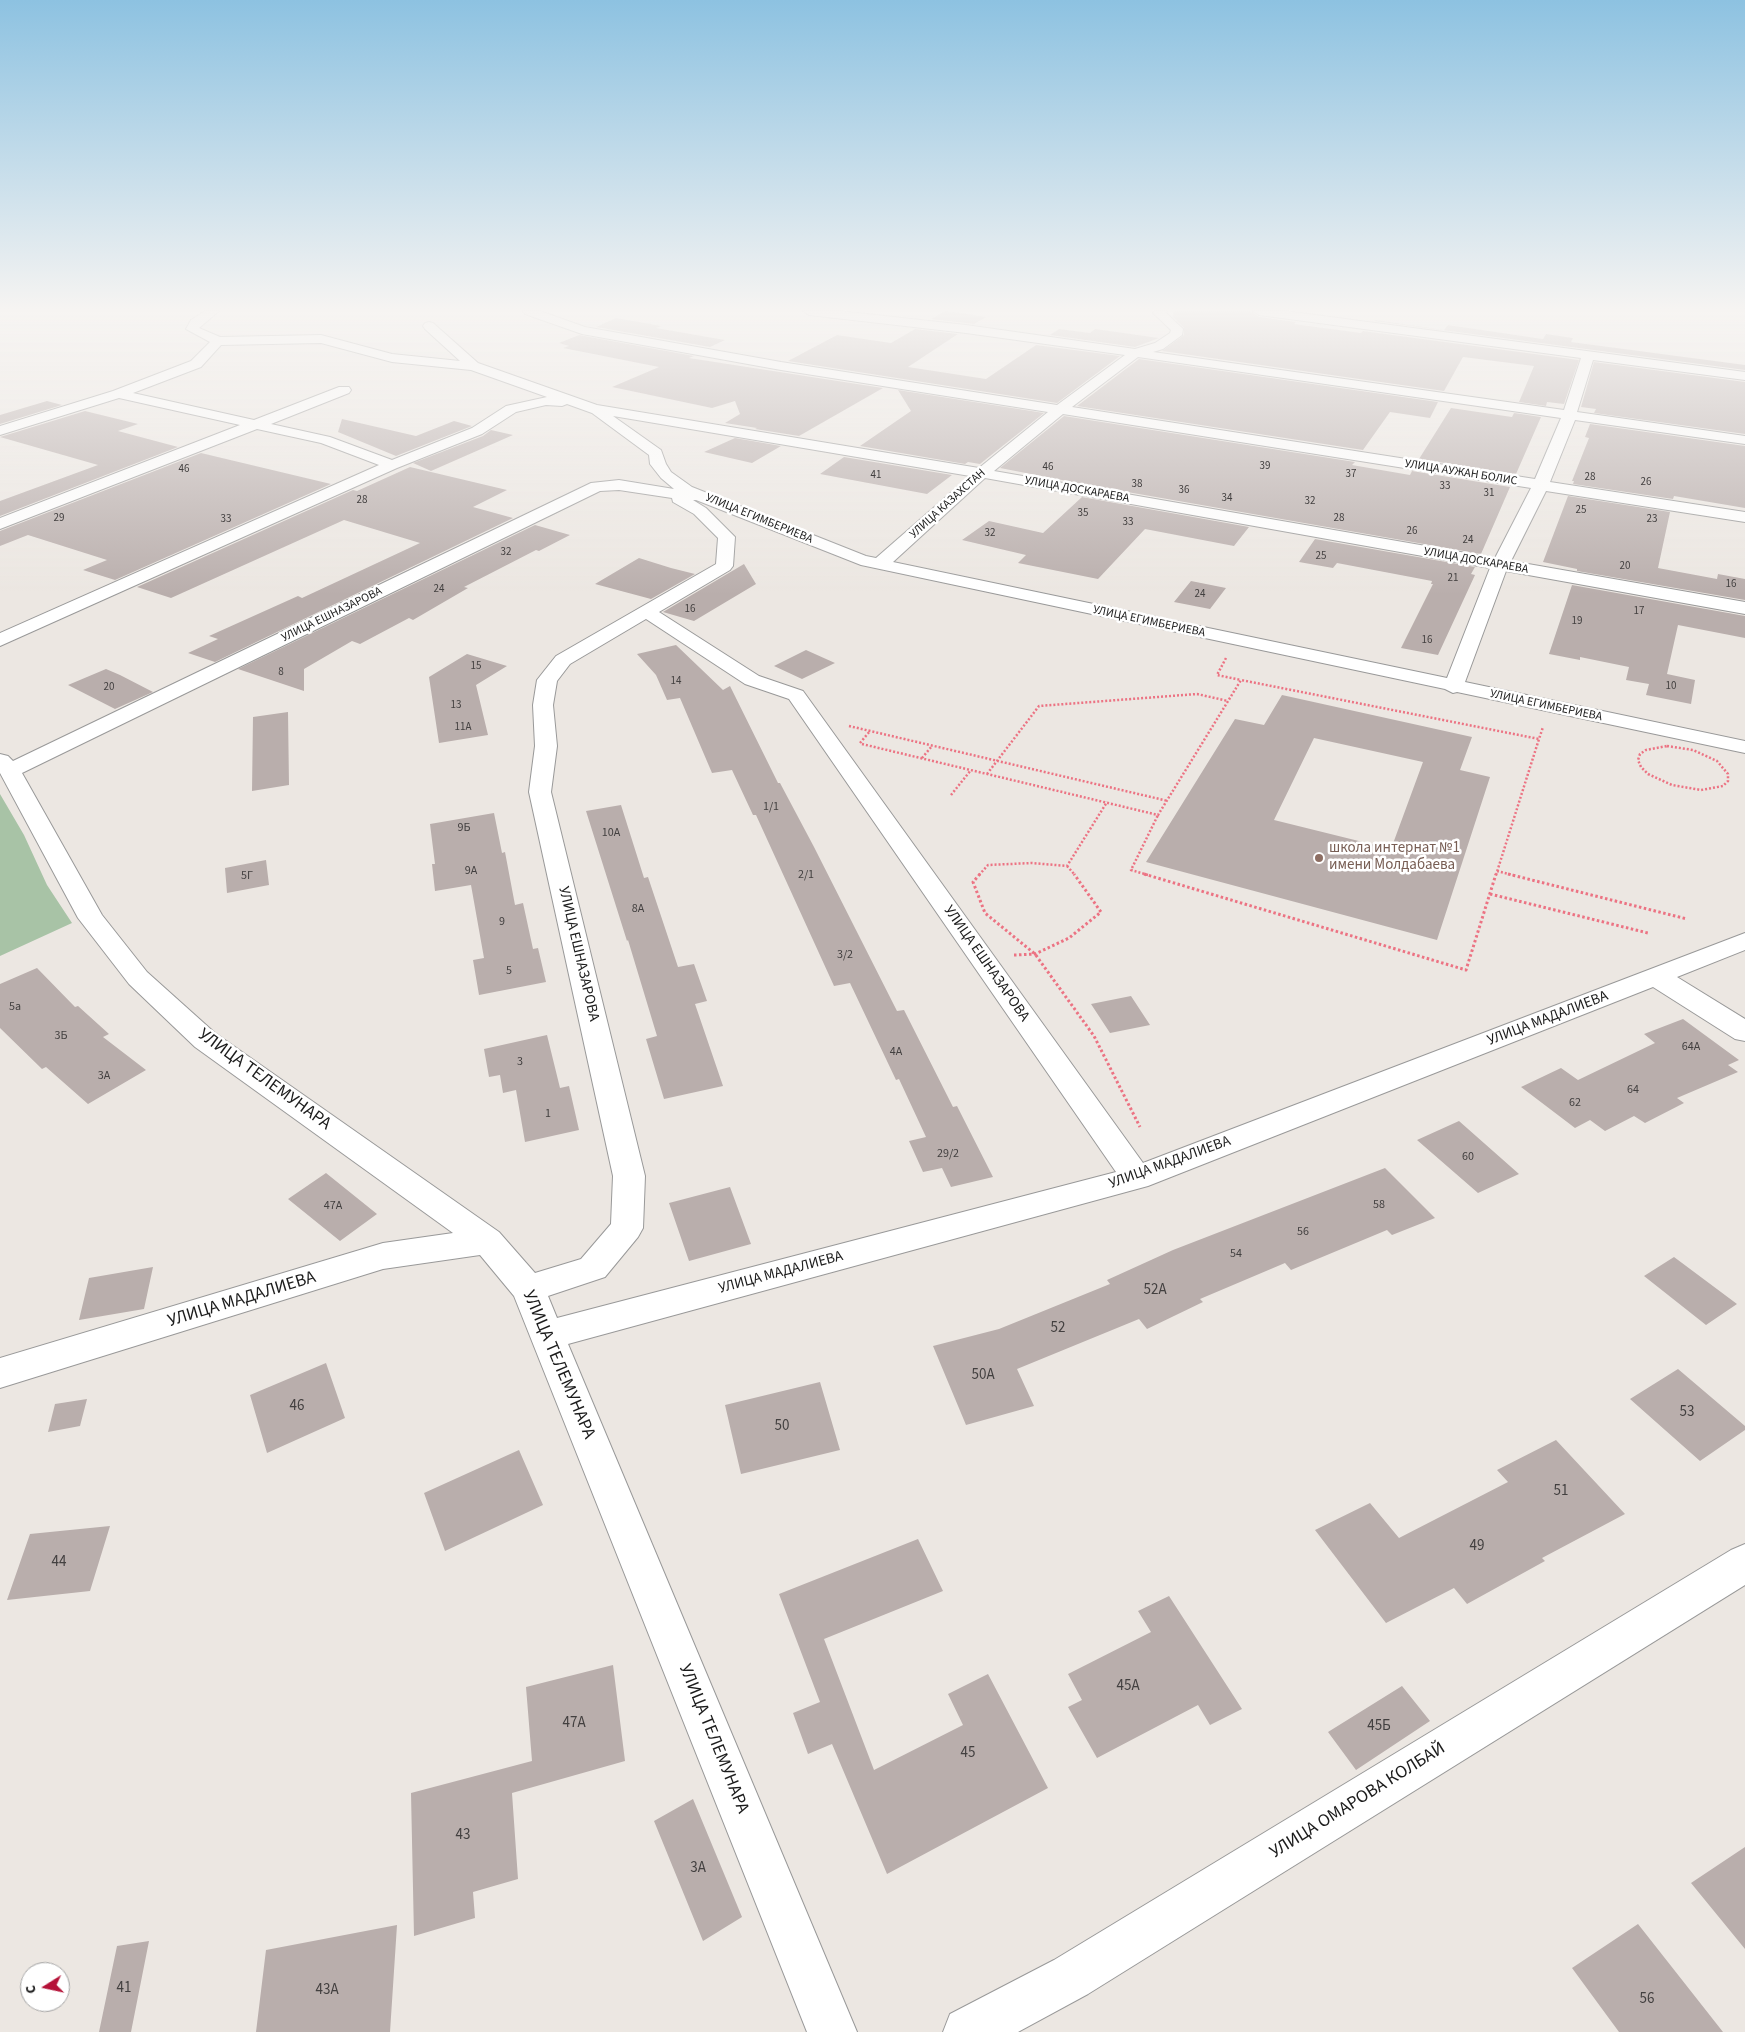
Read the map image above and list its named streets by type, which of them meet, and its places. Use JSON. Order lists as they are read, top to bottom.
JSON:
{
  "streets": {
    "street": [
      "УЛИЦА АУЖАН БОЛИС",
      "УЛИЦА ДОСКАРАЕВА",
      "УЛИЦА КАЗАХСТАН",
      "УЛИЦА ЕГИМБЕРИЕВА",
      "УЛИЦА ЕШНАЗАРОВА",
      "УЛИЦА МАДАЛИЕВА",
      "УЛИЦА ТЕЛЕМУНАРА",
      "УЛИЦА ОМАРОВА КОЛБАЙ"
    ]
  },
  "crossings": [
    ["УЛИЦА АУЖАН БОЛИС", "УЛИЦА КАЗАХСТАН"],
    ["УЛИЦА ДОСКАРАЕВА", "УЛИЦА КАЗАХСТАН"],
    ["УЛИЦА ДОСКАРАЕВА", "УЛИЦА ЕГИМБЕРИЕВА"],
    ["УЛИЦА КАЗАХСТАН", "УЛИЦА ЕГИМБЕРИЕВА"],
    ["УЛИЦА ЕГИМБЕРИЕВА", "УЛИЦА ЕШНАЗАРОВА"],
    ["УЛИЦА ЕШНАЗАРОВА", "УЛИЦА МАДАЛИЕВА"],
    ["УЛИЦА ЕШНАЗАРОВА", "УЛИЦА ТЕЛЕМУНАРА"],
    ["УЛИЦА МАДАЛИЕВА", "УЛИЦА ТЕЛЕМУНАРА"]
  ],
  "places": ["школа интернат №1 имени Молдабаева"],
  "house_numbers": [
    "39",
    "46",
    "46",
    "37",
    "41",
    "28",
    "26",
    "38",
    "33",
    "36",
    "31",
    "34",
    "28",
    "32",
    "25",
    "35",
    "29",
    "28",
    "33",
    "23",
    "33",
    "26",
    "32",
    "24",
    "32",
    "25",
    "20",
    "21",
    "16",
    "24",
    "24",
    "16",
    "17",
    "19",
    "16",
    "15",
    "8",
    "14",
    "10",
    "20",
    "13",
    "11А",
    "1/1",
    "9Б",
    "10А",
    "9А",
    "2/1",
    "5Г",
    "8А",
    "9",
    "3/2",
    "5",
    "5а",
    "3Б",
    "64А",
    "4А",
    "3",
    "3А",
    "64",
    "62",
    "1",
    "29/2",
    "60",
    "58",
    "47А",
    "56",
    "54",
    "52А",
    "52",
    "50А",
    "46",
    "53",
    "50",
    "51",
    "49",
    "44",
    "45А",
    "47А",
    "45Б",
    "45",
    "43",
    "3А",
    "41",
    "43А",
    "56"
  ],
  "north": "left"
}
